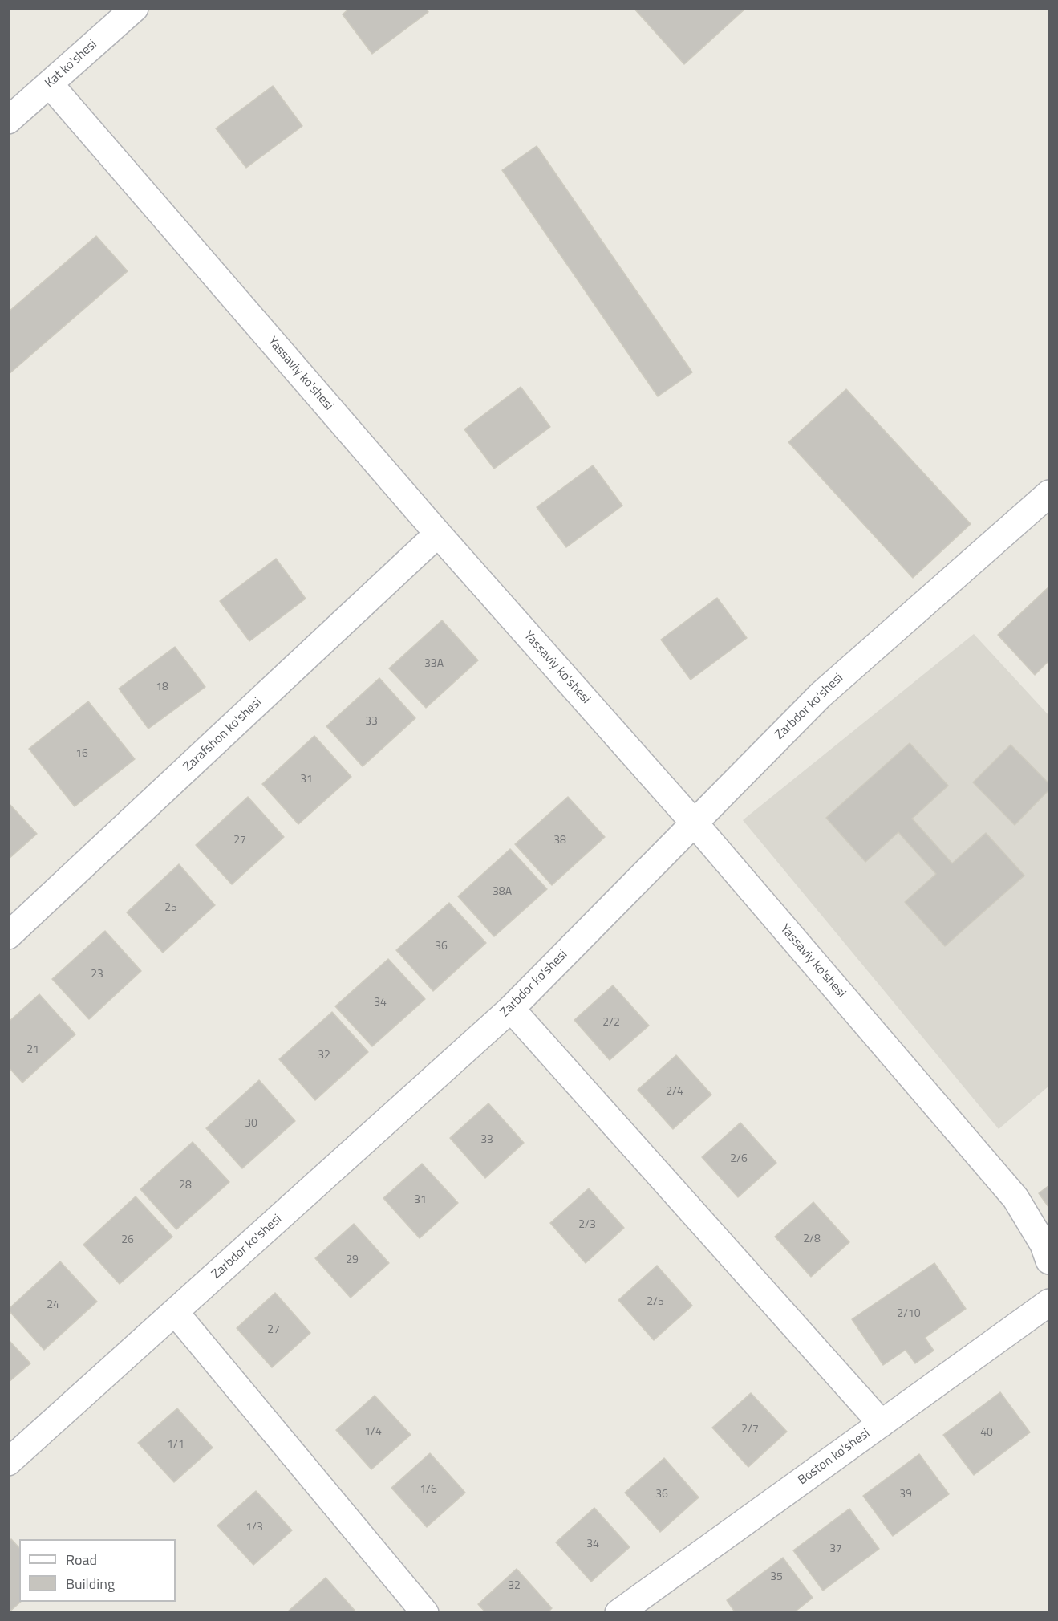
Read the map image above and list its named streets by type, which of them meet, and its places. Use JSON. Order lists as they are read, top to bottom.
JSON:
{
  "streets": {
    "street": [
      "Kat ko'shesi",
      "Yassaviy ko'shesi",
      "Zarbdor ko'shesi",
      "Zarafshon ko'shesi",
      "Boston ko'shesi"
    ]
  },
  "crossings": [
    ["Kat ko'shesi", "Yassaviy ko'shesi"],
    ["Yassaviy ko'shesi", "Zarbdor ko'shesi"],
    ["Yassaviy ko'shesi", "Zarafshon ko'shesi"]
  ],
  "house_numbers": [
    "33A",
    "18",
    "33",
    "16",
    "31",
    "27",
    "38",
    "38A",
    "25",
    "36",
    "23",
    "34",
    "2/2",
    "21",
    "32",
    "2/4",
    "30",
    "33",
    "2/6",
    "28",
    "31",
    "2/3",
    "2/8",
    "26",
    "29",
    "2/5",
    "24",
    "2/10",
    "27",
    "2/7",
    "1/4",
    "40",
    "1/1",
    "1/6",
    "36",
    "39",
    "1/3",
    "34",
    "37",
    "35",
    "32"
  ],
  "legend": ["Road", "Building"]
}
